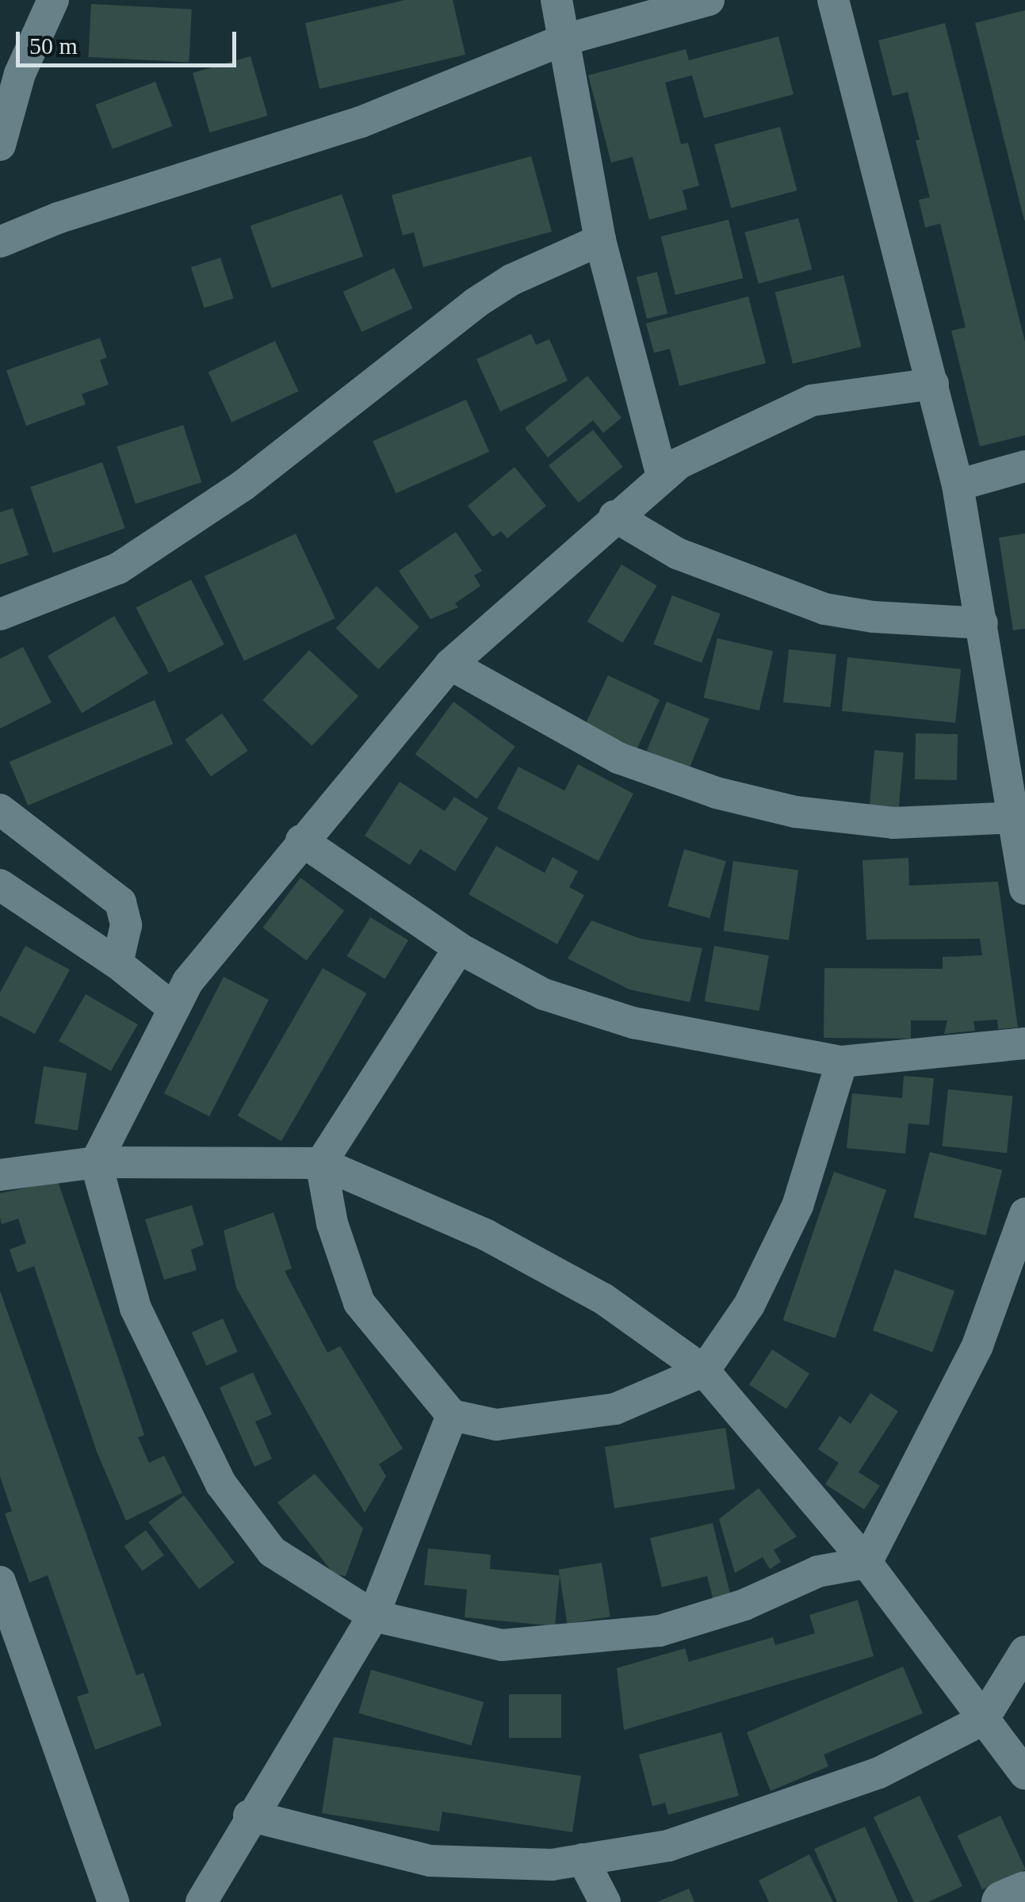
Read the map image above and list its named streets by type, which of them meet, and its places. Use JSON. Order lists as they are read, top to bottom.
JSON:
{
  "scale_bar": "50 m"
}
